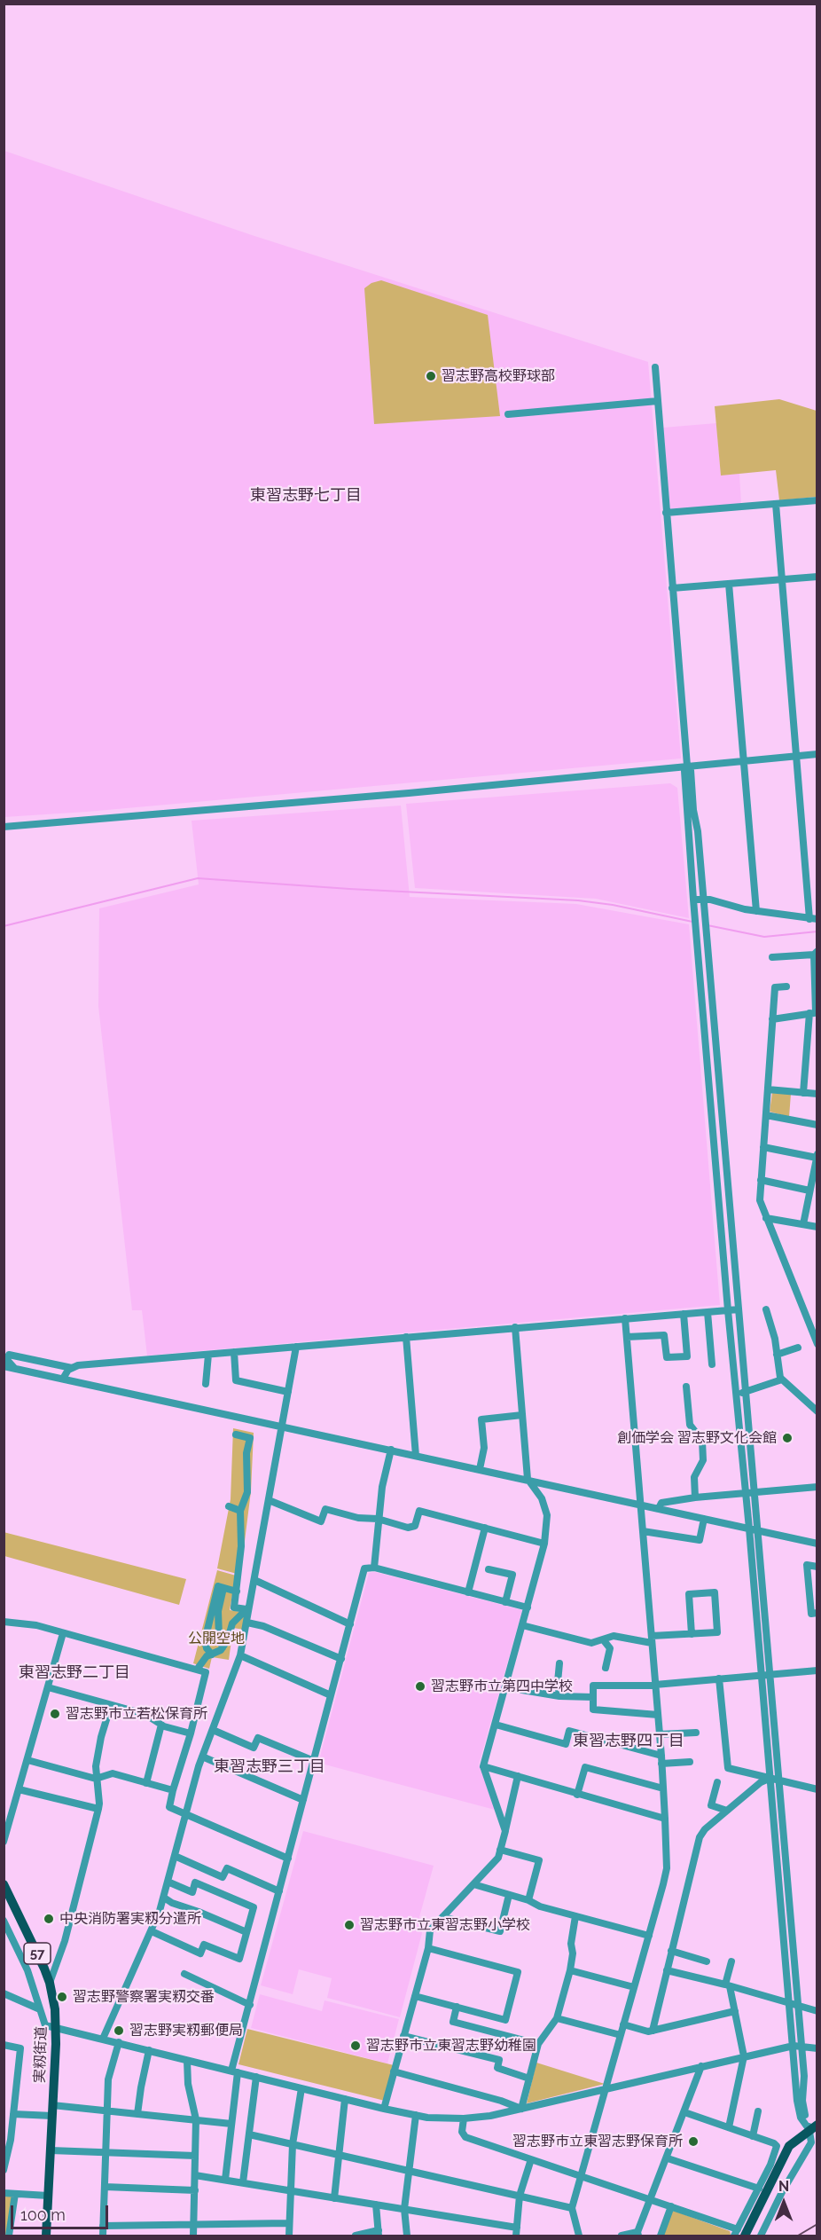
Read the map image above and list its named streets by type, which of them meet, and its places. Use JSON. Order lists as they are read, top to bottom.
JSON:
{
  "streets": {
    "main road": ["57", "実籾街道"]
  },
  "districts": [
    "東習志野七丁目",
    "東習志野二丁目",
    "東習志野四丁目",
    "東習志野三丁目"
  ],
  "parks": ["公開空地"],
  "places": [
    "習志野高校野球部",
    "創価学会 習志野文化会館",
    "習志野市立第四中学校",
    "習志野市立若松保育所",
    "中央消防署実籾分遣所",
    "習志野市立東習志野小学校",
    "習志野警察署実籾交番",
    "習志野実籾郵便局",
    "習志野市立東習志野幼稚園",
    "習志野市立東習志野保育所"
  ],
  "scale_bar": "100 m",
  "north": "top"
}
